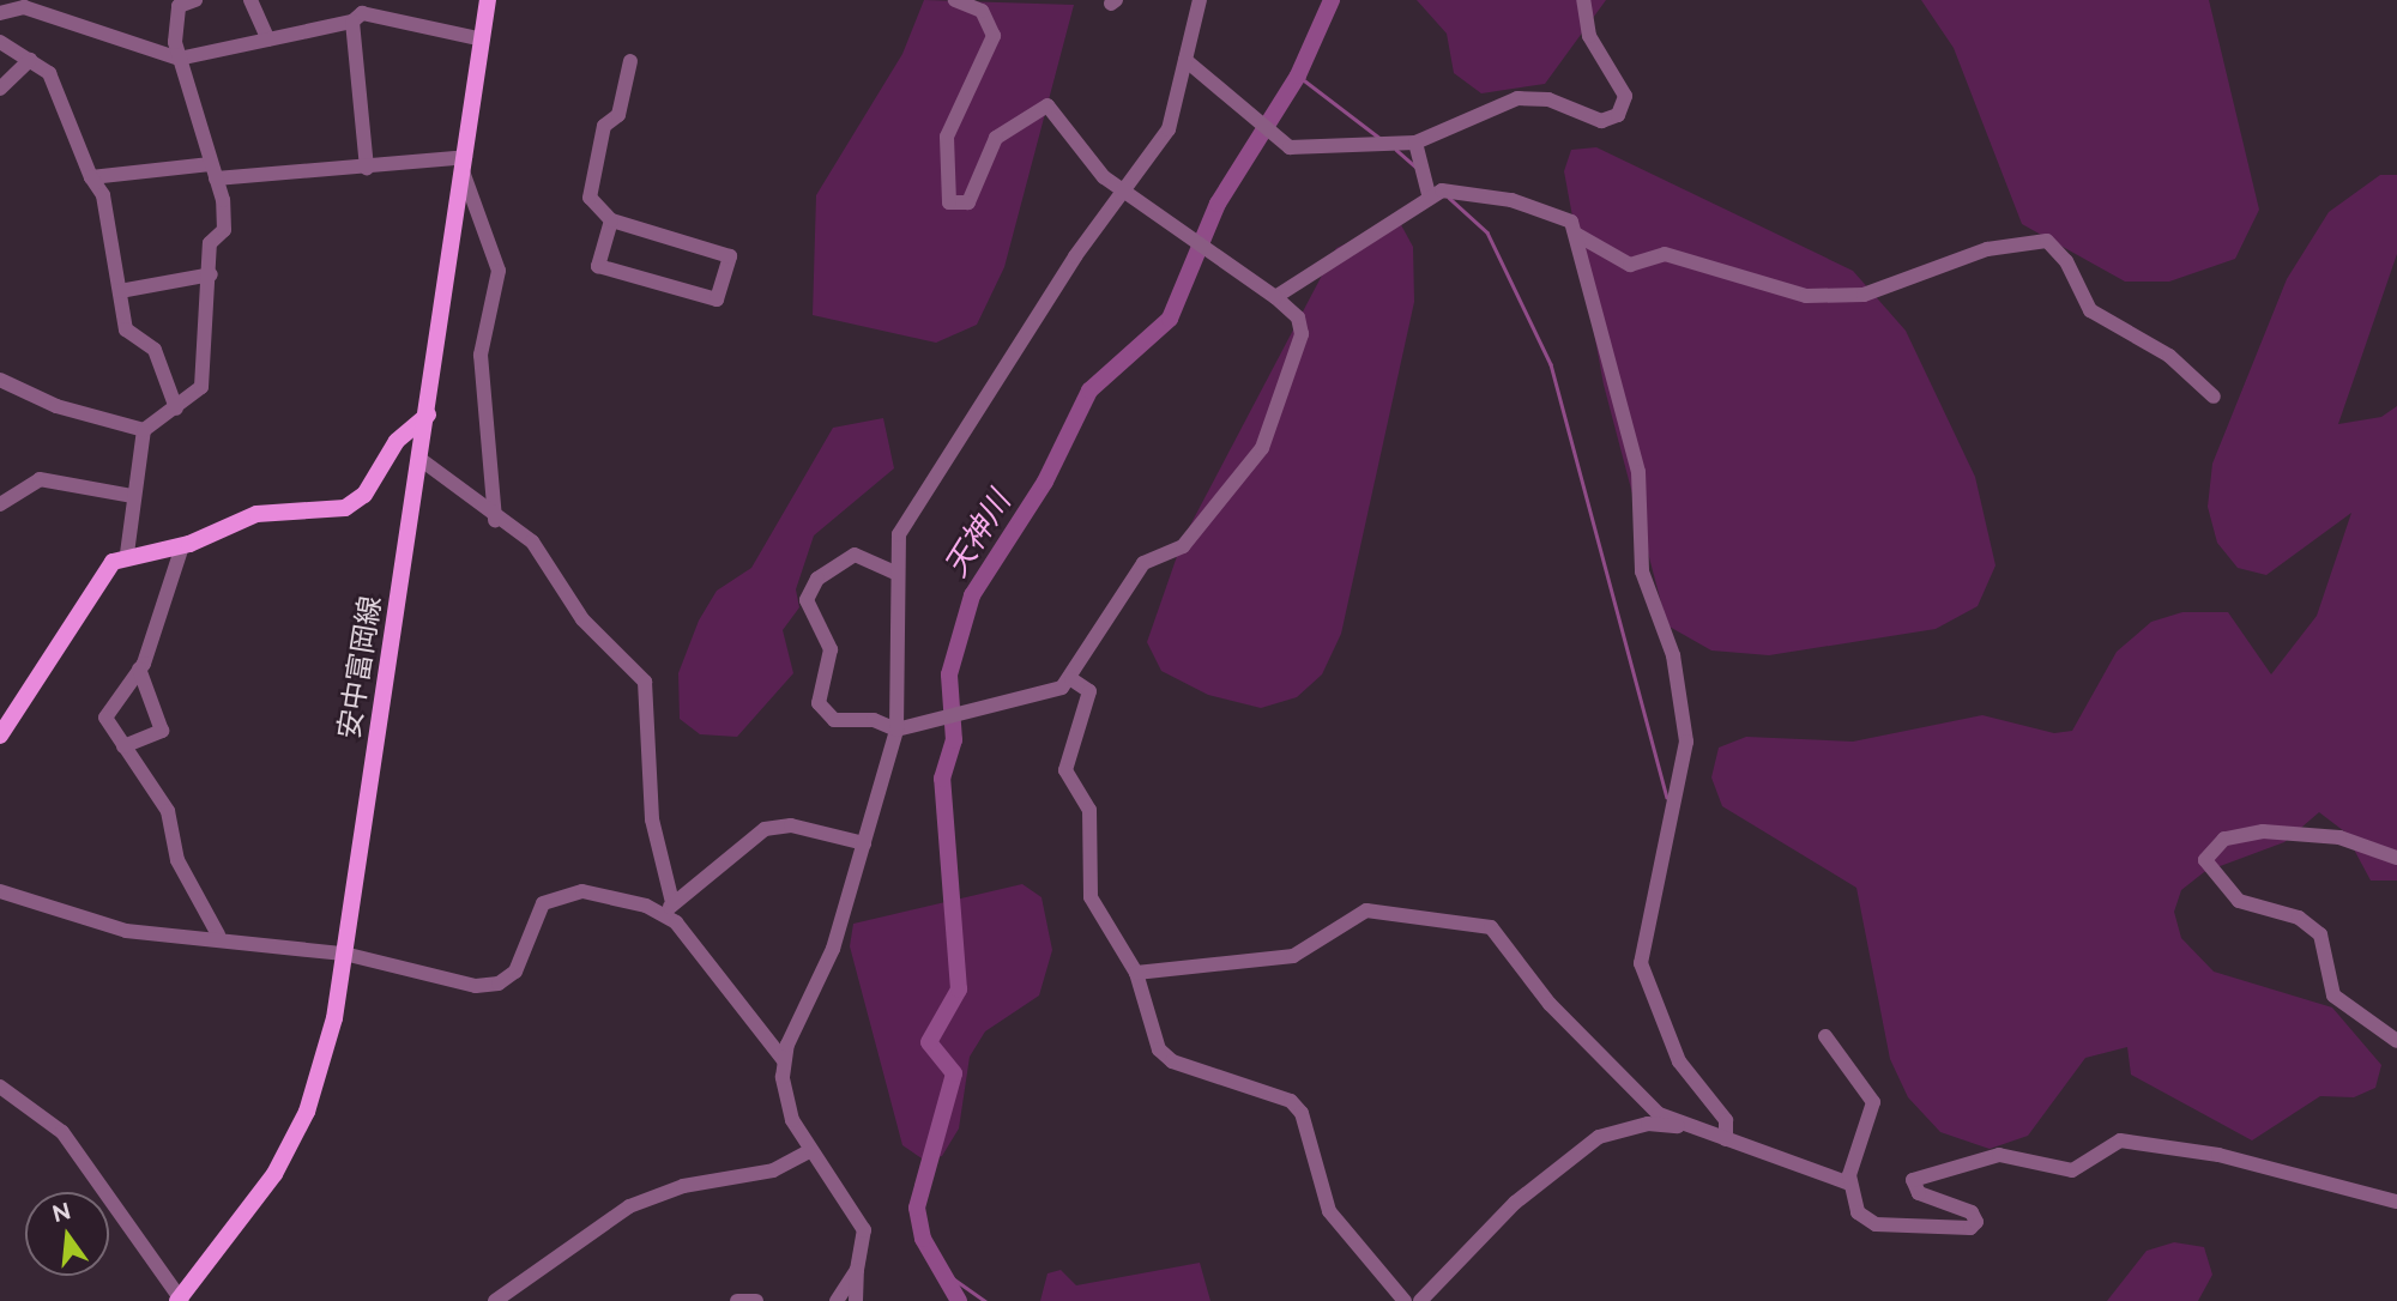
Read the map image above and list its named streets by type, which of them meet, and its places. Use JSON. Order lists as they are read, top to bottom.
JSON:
{
  "streets": {
    "main road": ["安中富岡線"]
  },
  "water": ["天神川"],
  "north": "top"
}
